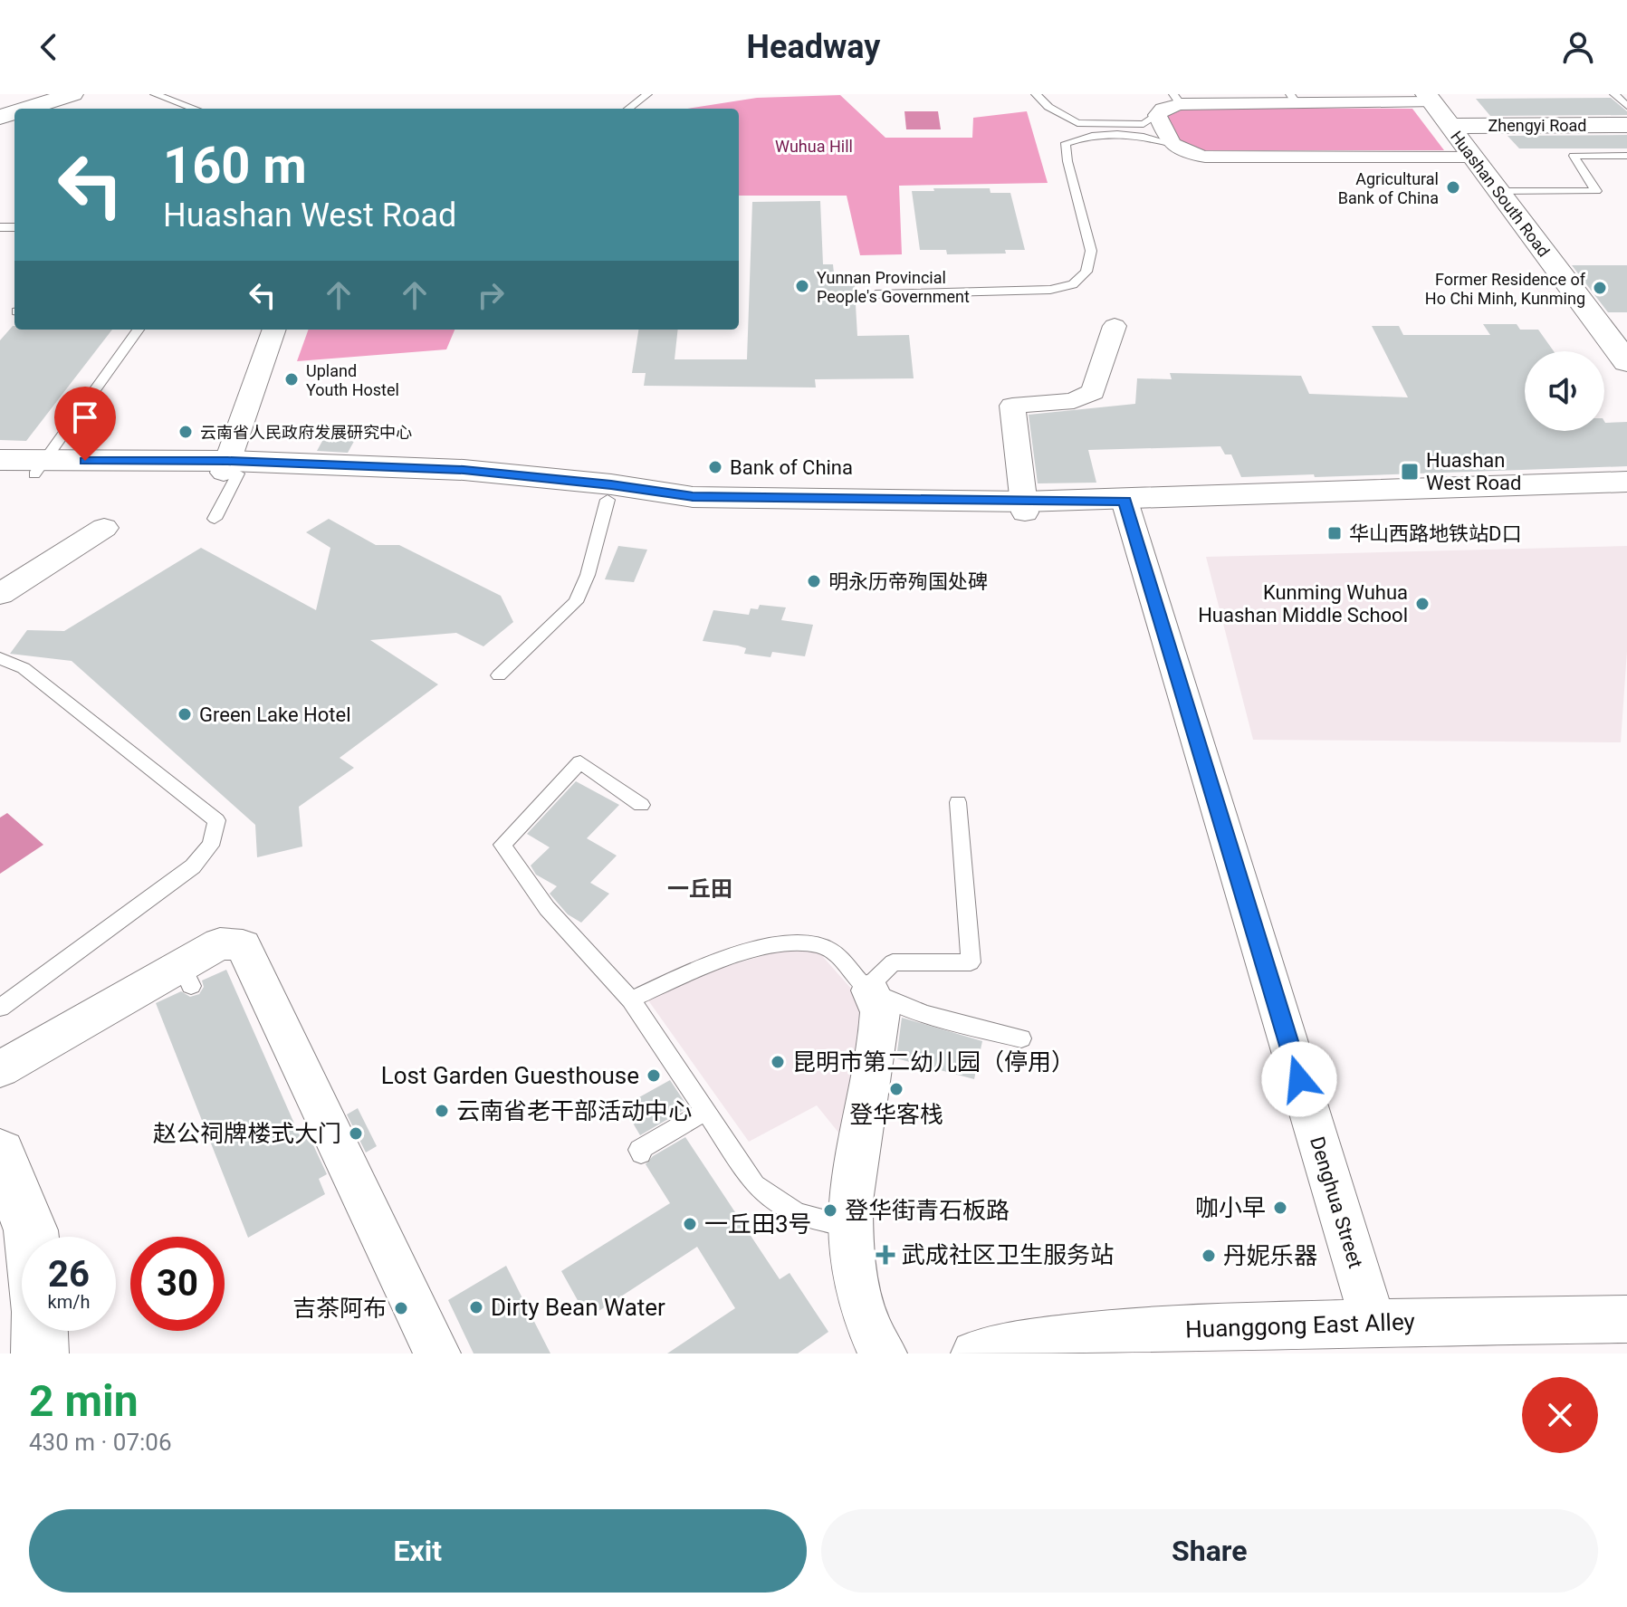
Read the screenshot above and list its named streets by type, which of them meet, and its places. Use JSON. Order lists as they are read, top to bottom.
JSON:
{
  "streets": {
    "main road": ["Zhengyi Road", "Huashan South Road"],
    "street": ["Denghua Street", "Huanggong East Alley"]
  },
  "crossings": [
    ["Zhengyi Road", "Huashan South Road"],
    ["Denghua Street", "Huanggong East Alley"]
  ],
  "districts": ["一丘田"],
  "parks": ["Wuhua Hill"],
  "places": {
    "other": [
      "Agricultural Bank of China",
      "Yunnan Provincial People's Government",
      "Former Residence of Ho Chi Minh, Kunming",
      "Upland Youth Hostel",
      "云南省人民政府发展研究中心",
      "Bank of China",
      "明永历帝殉国处碑",
      "Kunming Wuhua Huashan Middle School",
      "Green Lake Hotel",
      "昆明市第二幼儿园（停用）",
      "Lost Garden Guesthouse",
      "登华客栈",
      "云南省老干部活动中心",
      "赵公祠牌楼式大门",
      "咖小早",
      "登华街青石板路",
      "一丘田3号",
      "丹妮乐器",
      "Dirty Bean Water",
      "吉茶阿布"
    ],
    "transit": ["Huashan West Road", "华山西路地铁站D口"],
    "health": ["武成社区卫生服务站"]
  },
  "page": {
    "header": "Headway",
    "turn": ["160 m", "Huashan West Road"],
    "speed": "26 km/h",
    "limit": "30",
    "heading": ["2 min", "430 m · 07:06"],
    "buttons": ["Exit", "Share"]
  }
}
